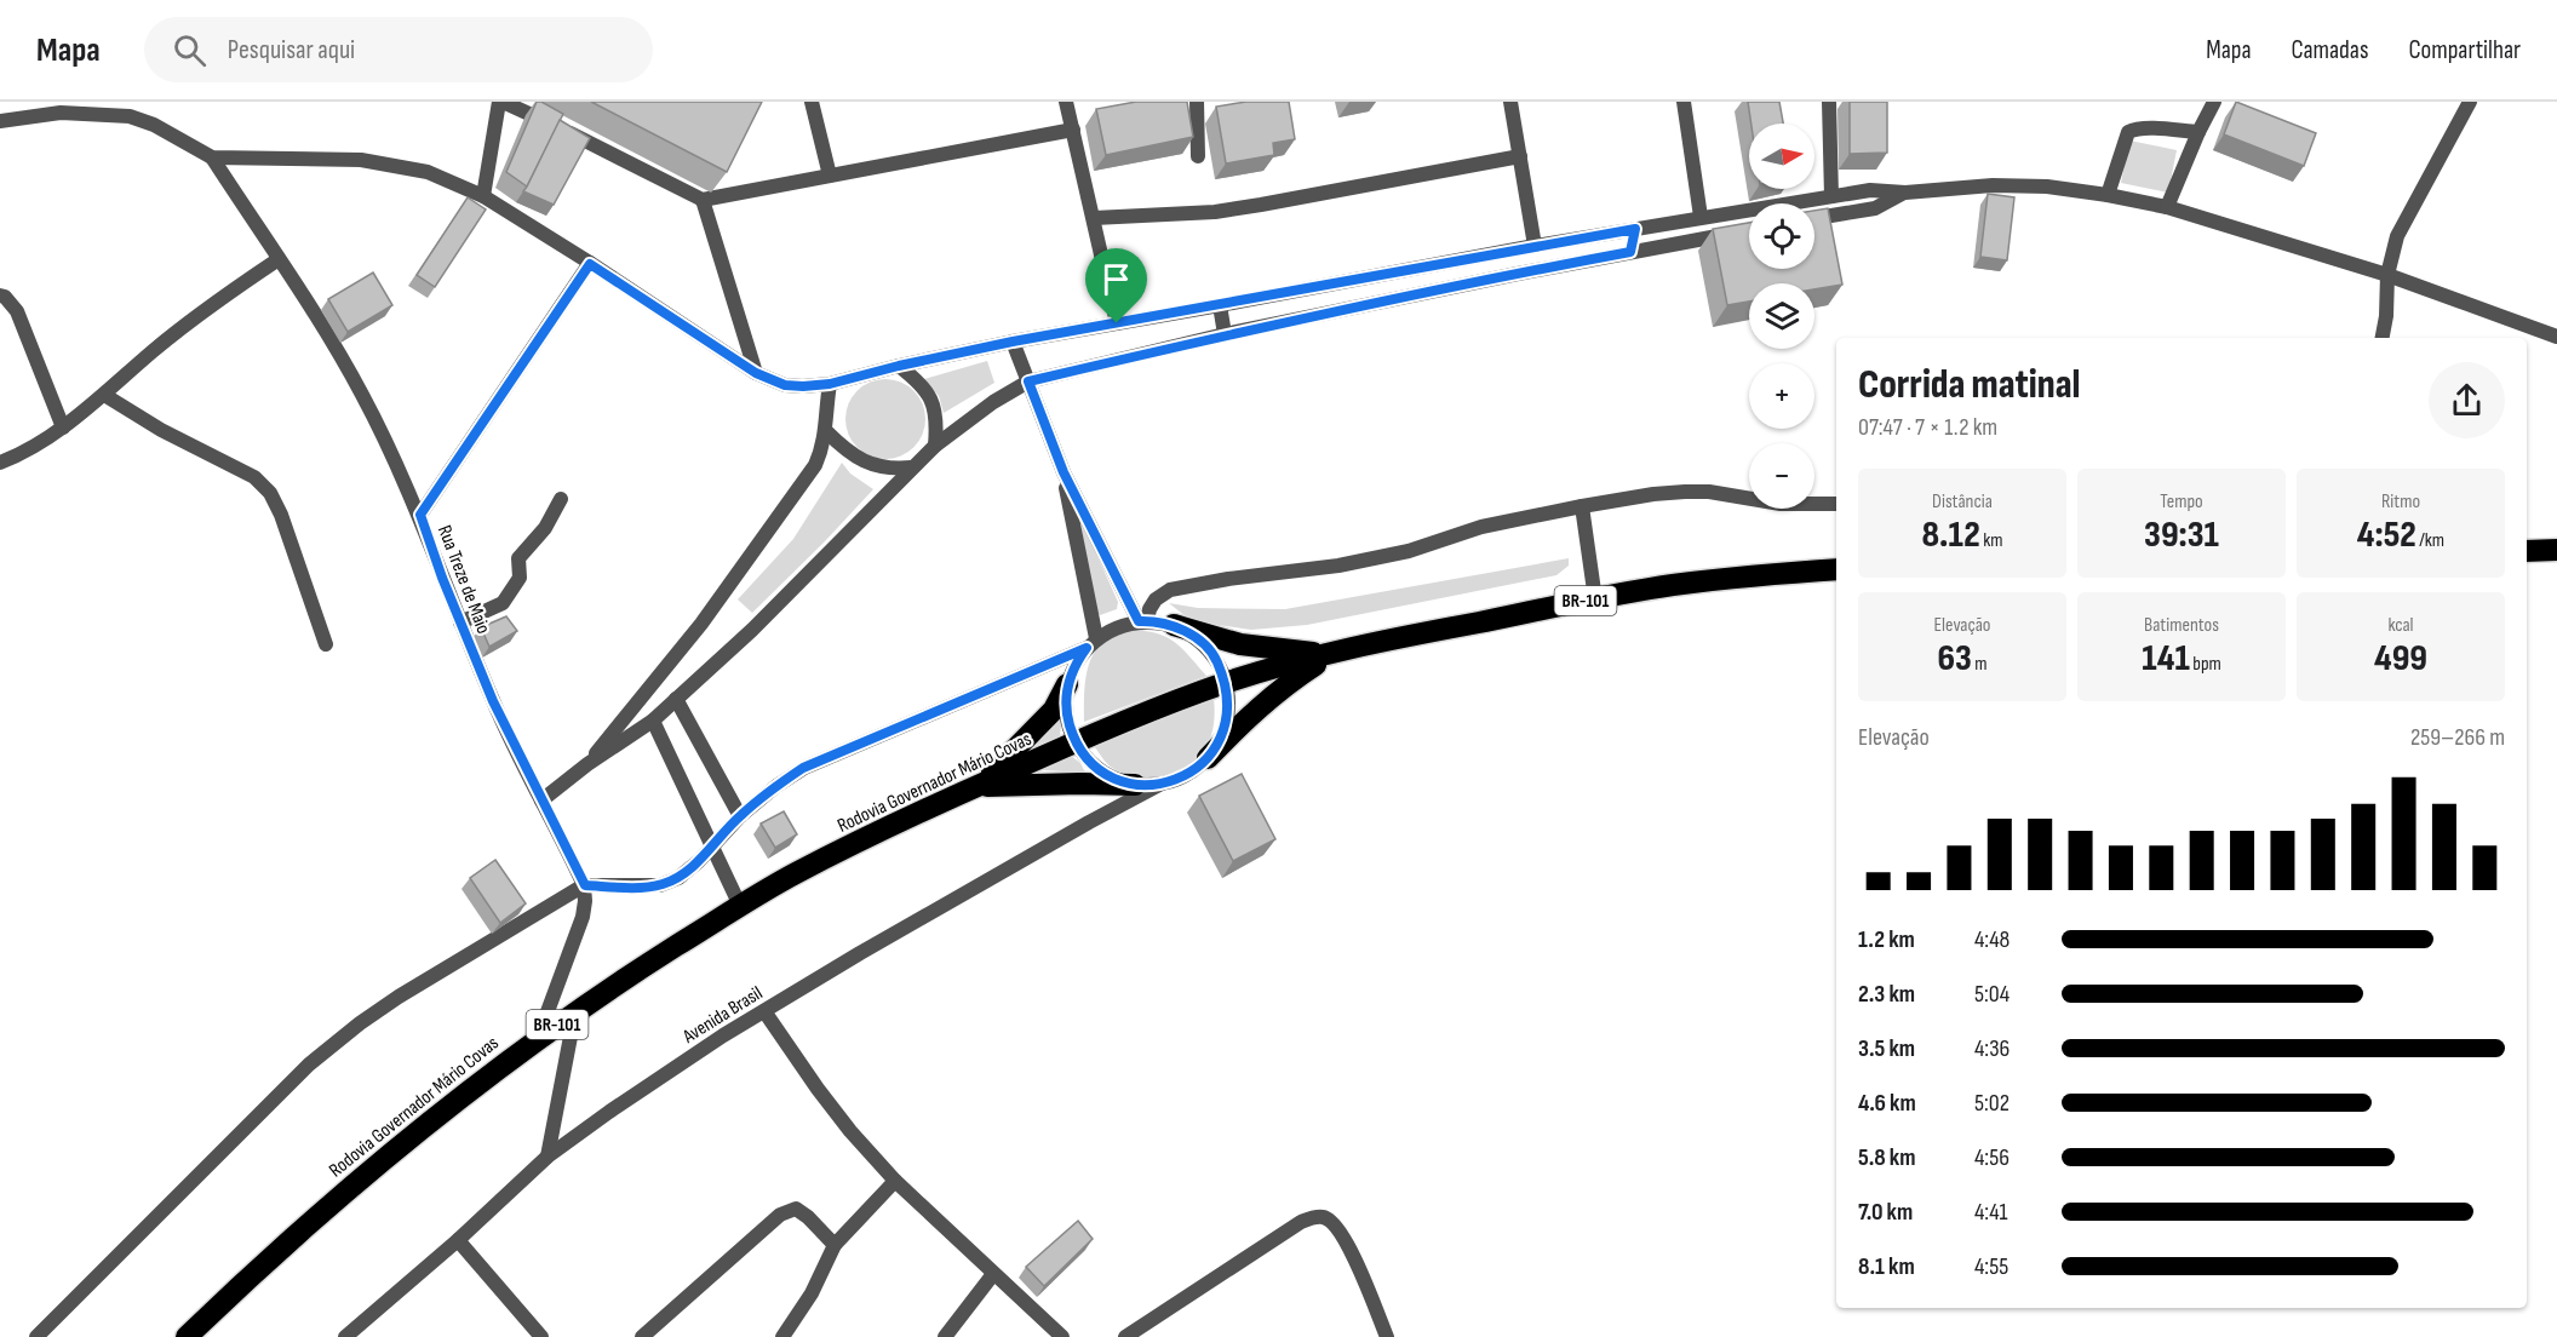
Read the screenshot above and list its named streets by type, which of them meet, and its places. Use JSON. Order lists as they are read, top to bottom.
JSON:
{
  "streets": {
    "highway": ["BR-101", "Rodovia Governador Mário Covas"],
    "street": ["Rua Treze de Maio", "Avenida Brasil"]
  },
  "north": "right",
  "page": {
    "header": "Mapa",
    "search": "Pesquisar aqui",
    "nav": ["Mapa", "Camadas", "Compartilhar"],
    "map_buttons": ["+", "−"],
    "heading": ["Corrida matinal", "07:47 · 7 × 1.2 km"],
    "stats": [
      ["Distância", "8.12 km"],
      ["Tempo", "39:31"],
      ["Ritmo", "4:52 /km"],
      ["Elevação", "63 m"],
      ["Batimentos", "141 bpm"],
      ["kcal", "499"]
    ],
    "chart": ["Elevação", "259–266 m"],
    "list": [
      {
        "name": "1.2 km",
        "note": "4:48"
      },
      {
        "name": "2.3 km",
        "note": "5:04"
      },
      {
        "name": "3.5 km",
        "note": "4:36"
      },
      {
        "name": "4.6 km",
        "note": "5:02"
      },
      {
        "name": "5.8 km",
        "note": "4:56"
      },
      {
        "name": "7.0 km",
        "note": "4:41"
      },
      {
        "name": "8.1 km",
        "note": "4:55"
      }
    ]
  }
}
